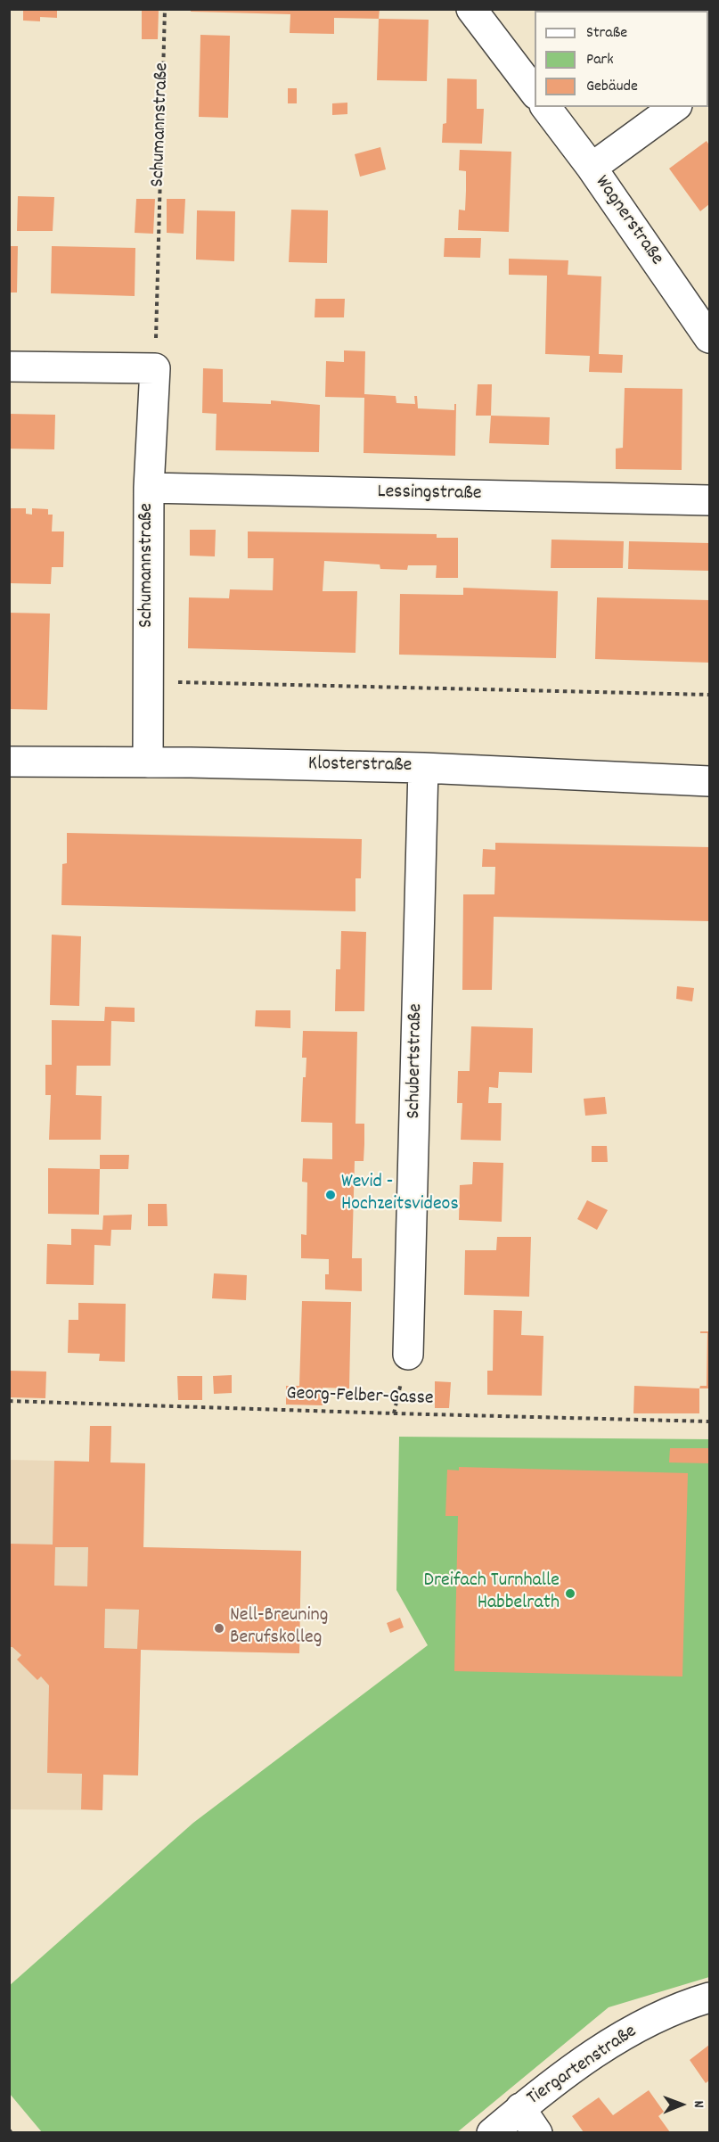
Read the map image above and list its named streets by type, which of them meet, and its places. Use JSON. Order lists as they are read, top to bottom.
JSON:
{
  "streets": {
    "street": [
      "Schumannstraße",
      "Wagnerstraße",
      "Lessingstraße",
      "Klosterstraße",
      "Schubertstraße",
      "Tiergartenstraße"
    ],
    "path": ["Georg-Felber-Gasse"]
  },
  "crossings": [
    ["Schumannstraße", "Lessingstraße"],
    ["Schumannstraße", "Klosterstraße"],
    ["Klosterstraße", "Schubertstraße"]
  ],
  "places": ["Wevid - Hochzeitsvideos", "Dreifach Turnhalle Habbelrath", "Nell-Breuning Berufskolleg"],
  "legend": ["Straße", "Park", "Gebäude"],
  "north": "right"
}
